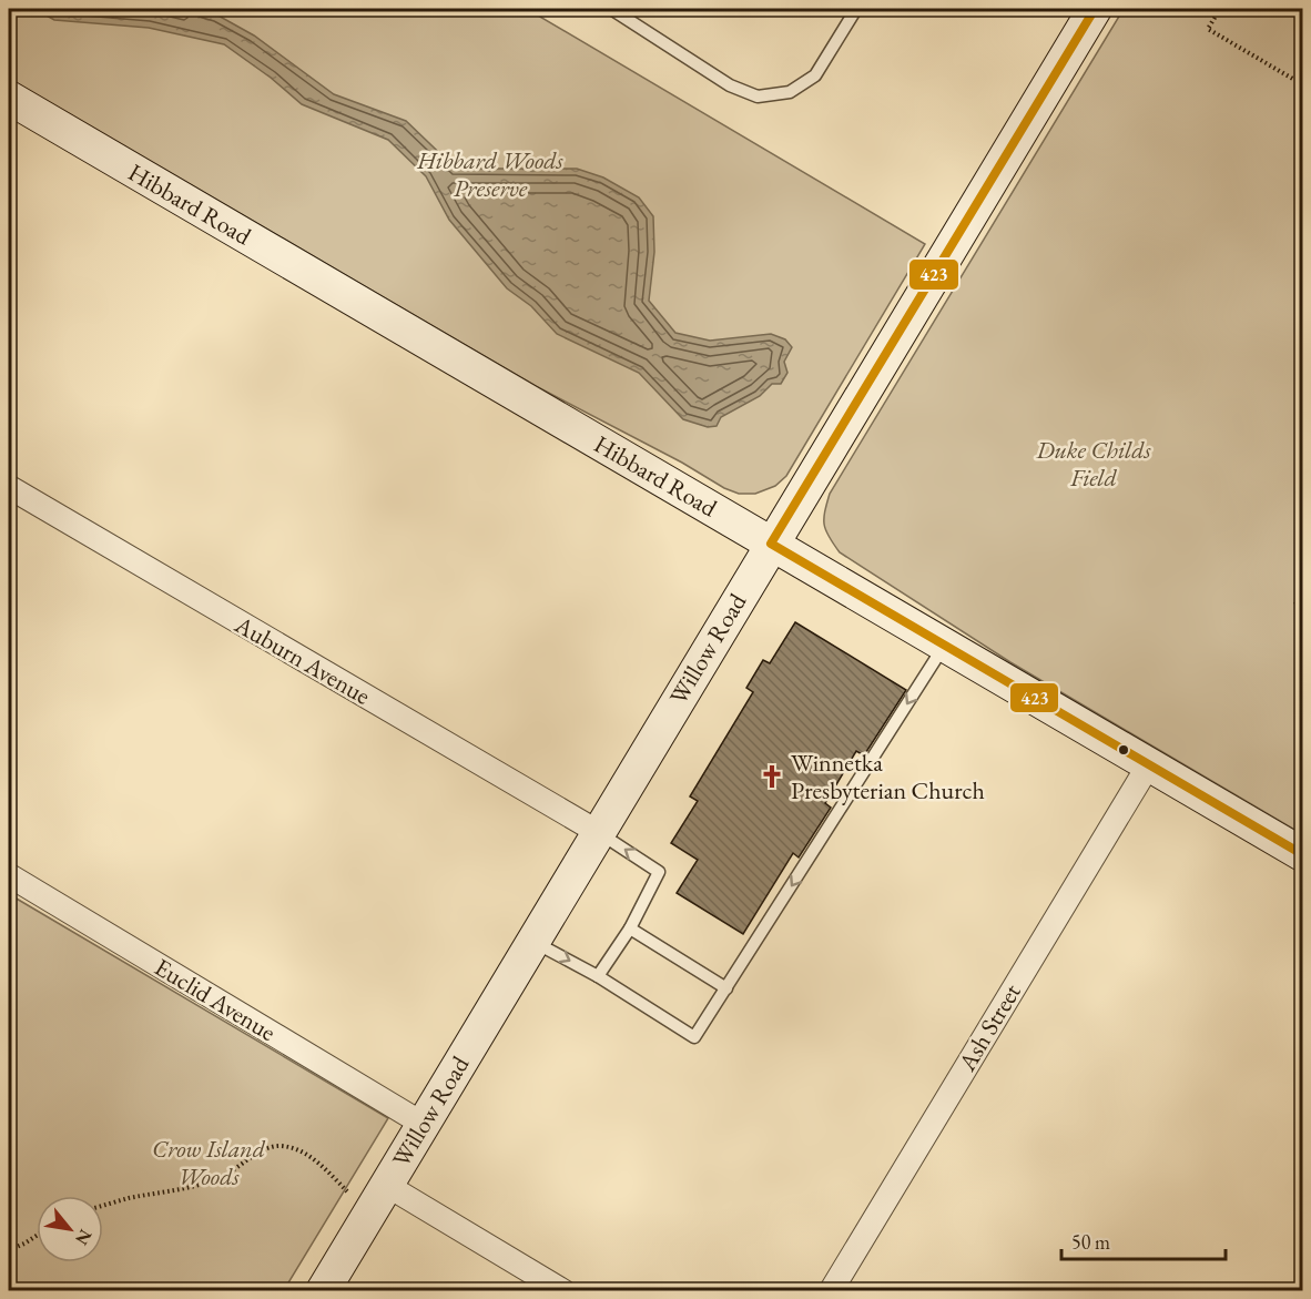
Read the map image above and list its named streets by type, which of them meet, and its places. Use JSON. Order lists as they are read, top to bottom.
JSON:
{
  "streets": {
    "main road": ["Hibbard Road", "Willow Road"],
    "street": ["Auburn Avenue", "Euclid Avenue", "Ash Street"]
  },
  "crossings": [
    ["Hibbard Road", "Willow Road"],
    ["Hibbard Road", "Ash Street"],
    ["Willow Road", "Auburn Avenue"],
    ["Willow Road", "Euclid Avenue"]
  ],
  "parks": ["Hibbard Woods Preserve", "Duke Childs Field", "Crow Island Woods"],
  "places": {
    "church": ["Winnetka Presbyterian Church"]
  },
  "lines": ["transit line 423"],
  "scale_bar": "50 m",
  "north": "bottom right"
}
